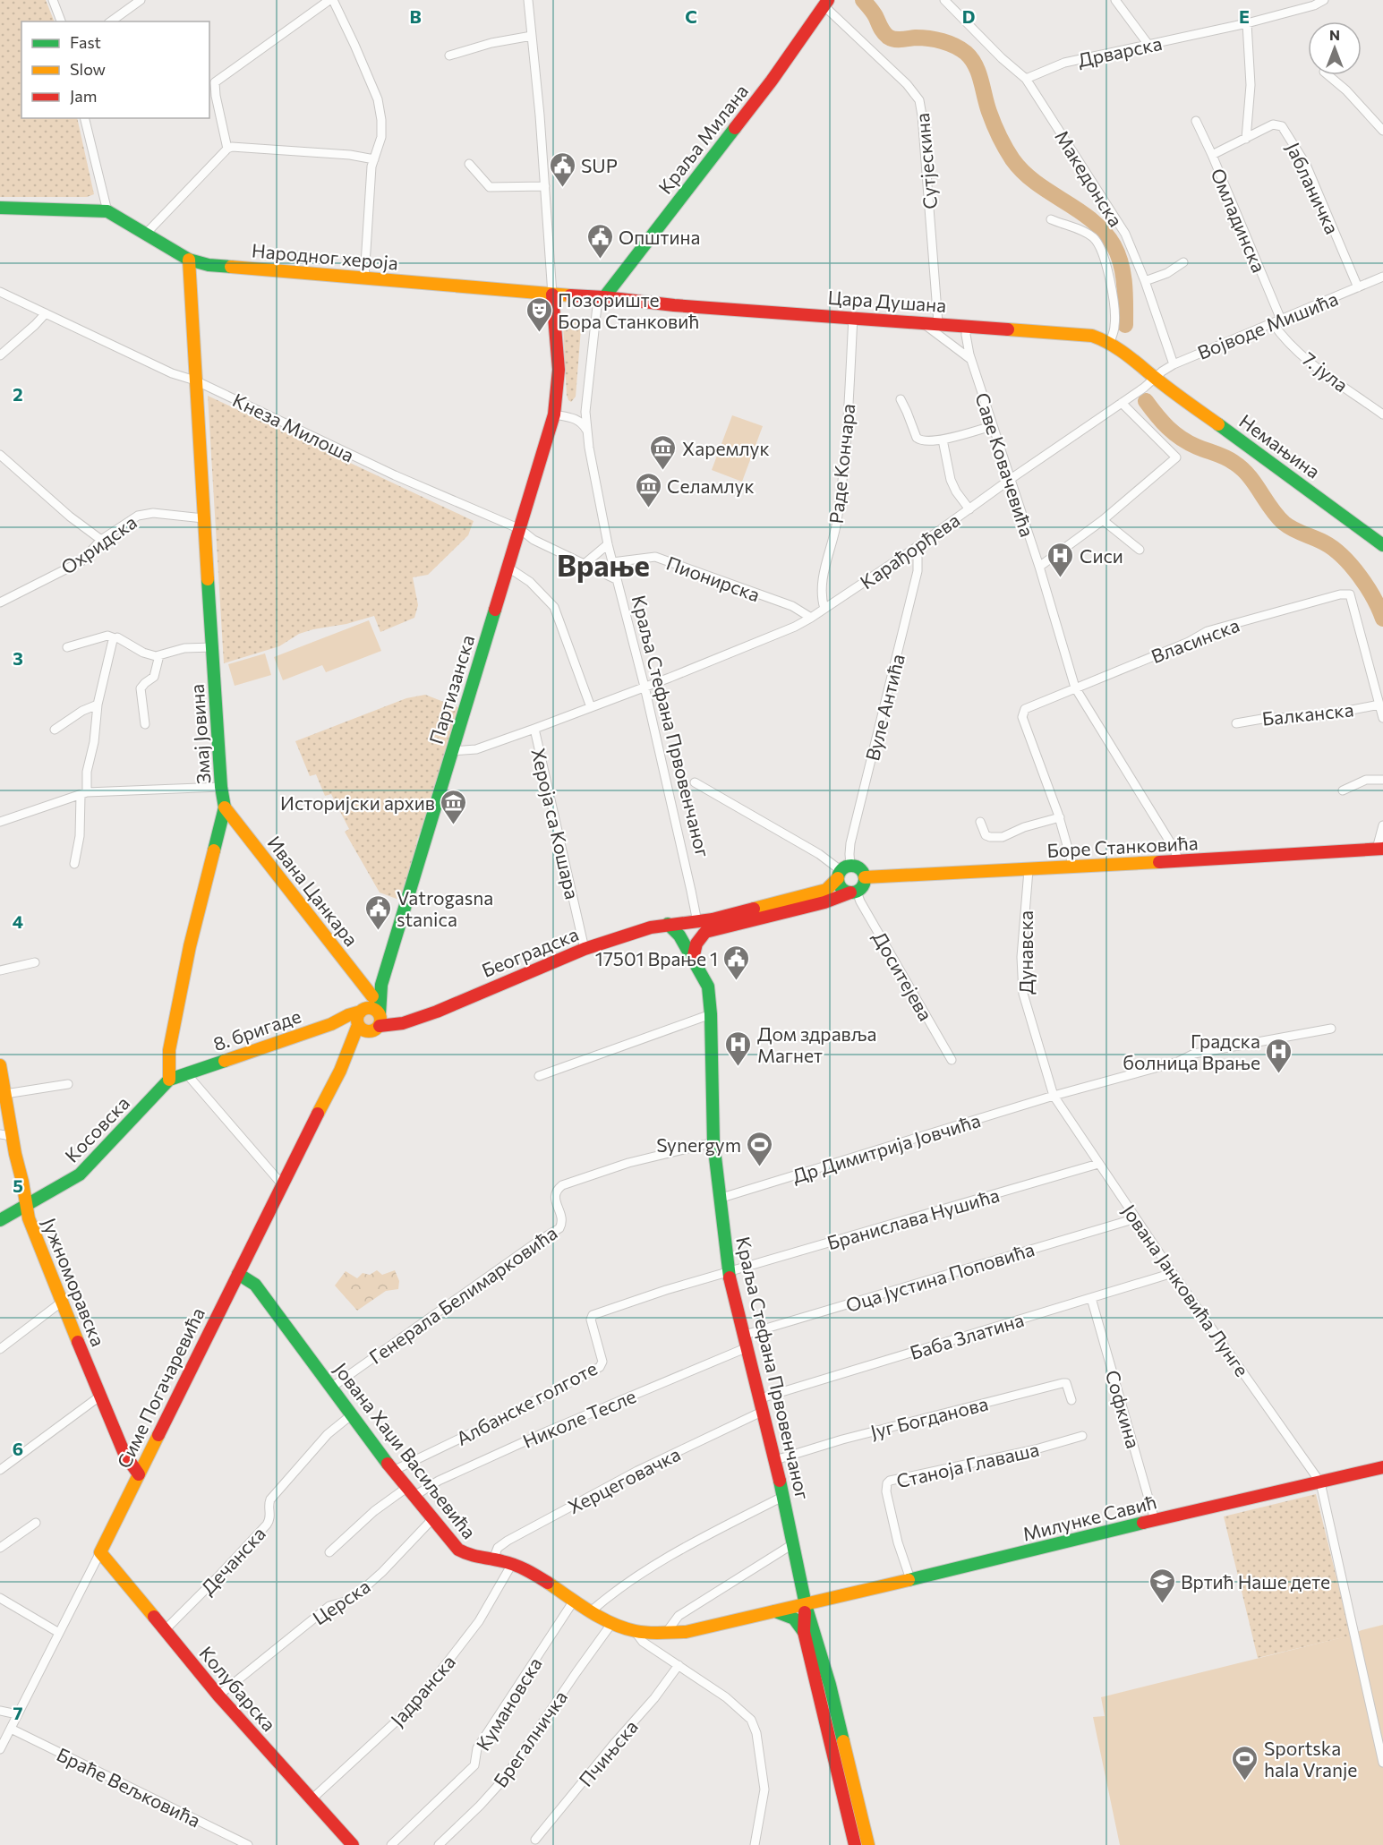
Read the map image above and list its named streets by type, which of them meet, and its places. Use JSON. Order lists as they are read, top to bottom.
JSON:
{
  "streets": {
    "street": [
      "Дрварска",
      "Краља Милана",
      "Сутјескина",
      "Македонска",
      "Јабланичка",
      "Омладинска",
      "Народног хероја",
      "Цара Душана",
      "Војводе Мишића",
      "7. јула",
      "Кнеза Милоша",
      "Немањина",
      "Раде Кончара",
      "Саве Ковачевића",
      "Охридска",
      "Карађорђева",
      "Пионирска",
      "Власинска",
      "Партизанска",
      "Вуле Антића",
      "Балканска",
      "Краља Стефана Првовенчаног",
      "Змај Јовина",
      "Хероја са Кошара",
      "Боре Станковића",
      "Ивана Цанкара",
      "Београдска",
      "Дунавска",
      "Доситејева",
      "8. бригаде",
      "Косовска",
      "Др Димитрија Јовчића",
      "Бранислава Нушића",
      "Оца Јустина Поповића",
      "Јужноморавска",
      "Јована Јанковића Лунге",
      "Генерала Белимарковића",
      "Баба Златина",
      "Симе Погачаревића",
      "Албанске голготе",
      "Софкина",
      "Југ Богданова",
      "Николе Тесле",
      "Јована Хаџи Васиљевића",
      "Станоја Главаша",
      "Херцеговачка",
      "Милунке Савић",
      "Дечанска",
      "Церска",
      "Колубарска",
      "Јадранска",
      "Кумановска",
      "Брегалничка",
      "Пчињска",
      "Браће Вељковића"
    ]
  },
  "crossings": [
    ["Дрварска", "Македонска"],
    ["Краља Милана", "Сутјескина"],
    ["Краља Милана", "Народног хероја"],
    ["Краља Милана", "Цара Душана"],
    ["Краља Милана", "Краља Стефана Првовенчаног"],
    ["Сутјескина", "Цара Душана"],
    ["Македонска", "Војводе Мишића"],
    ["Јабланичка", "Омладинска"],
    ["Јабланичка", "Војводе Мишића"],
    ["Омладинска", "Војводе Мишића"],
    ["Омладинска", "7. јула"],
    ["Народног хероја", "Цара Душана"],
    ["Народног хероја", "Партизанска"],
    ["Народног хероја", "Краља Стефана Првовенчаног"],
    ["Народног хероја", "Змај Јовина"],
    ["Цара Душана", "Војводе Мишића"],
    ["Цара Душана", "Немањина"],
    ["Цара Душана", "Раде Кончара"],
    ["Цара Душана", "Саве Ковачевића"],
    ["Цара Душана", "Карађорђева"],
    ["Цара Душана", "Краља Стефана Првовенчаног"],
    ["Војводе Мишића", "7. јула"],
    ["Војводе Мишића", "Немањина"],
    ["Војводе Мишића", "Карађорђева"],
    ["Кнеза Милоша", "Партизанска"],
    ["Кнеза Милоша", "Краља Стефана Првовенчаног"],
    ["Кнеза Милоша", "Змај Јовина"],
    ["Немањина", "Карађорђева"],
    ["Раде Кончара", "Карађорђева"],
    ["Саве Ковачевића", "Карађорђева"],
    ["Саве Ковачевића", "Власинска"],
    ["Саве Ковачевића", "Боре Станковића"],
    ["Охридска", "Змај Јовина"],
    ["Карађорђева", "Пионирска"],
    ["Карађорђева", "Партизанска"],
    ["Карађорђева", "Вуле Антића"],
    ["Карађорђева", "Краља Стефана Првовенчаног"],
    ["Карађорђева", "Хероја са Кошара"],
    ["Пионирска", "Краља Стефана Првовенчаног"],
    ["Власинска", "Балканска"],
    ["Власинска", "Боре Станковића"],
    ["Партизанска", "Ивана Цанкара"],
    ["Партизанска", "Београдска"],
    ["Партизанска", "8. бригаде"],
    ["Партизанска", "Симе Погачаревића"],
    ["Вуле Антића", "Боре Станковића"],
    ["Вуле Антића", "Београдска"],
    ["Вуле Антића", "Доситејева"],
    ["Краља Стефана Првовенчаног", "Београдска"],
    ["Краља Стефана Првовенчаног", "Др Димитрија Јовчића"],
    ["Краља Стефана Првовенчаног", "Бранислава Нушића"],
    ["Краља Стефана Првовенчаног", "Оца Јустина Поповића"],
    ["Краља Стефана Првовенчаног", "Генерала Белимарковића"],
    ["Краља Стефана Првовенчаног", "Баба Златина"],
    ["Краља Стефана Првовенчаног", "Албанске голготе"],
    ["Краља Стефана Првовенчаног", "Југ Богданова"],
    ["Краља Стефана Првовенчаног", "Николе Тесле"],
    ["Краља Стефана Првовенчаног", "Јована Хаџи Васиљевића"],
    ["Краља Стефана Првовенчаног", "Херцеговачка"],
    ["Краља Стефана Првовенчаног", "Милунке Савић"],
    ["Змај Јовина", "Ивана Цанкара"],
    ["Змај Јовина", "Косовска"],
    ["Хероја са Кошара", "Београдска"],
    ["Боре Станковића", "Београдска"],
    ["Боре Станковића", "Дунавска"],
    ["Боре Станковића", "Доситејева"],
    ["Београдска", "Доситејева"],
    ["Дунавска", "Др Димитрија Јовчића"],
    ["Дунавска", "Јована Јанковића Лунге"],
    ["8. бригаде", "Косовска"],
    ["Косовска", "Јужноморавска"],
    ["Др Димитрија Јовчића", "Јована Јанковића Лунге"],
    ["Бранислава Нушића", "Јована Јанковића Лунге"],
    ["Бранислава Нушића", "Албанске голготе"],
    ["Оца Јустина Поповића", "Јована Јанковића Лунге"],
    ["Оца Јустина Поповића", "Николе Тесле"],
    ["Јужноморавска", "Симе Погачаревића"],
    ["Јована Јанковића Лунге", "Баба Златина"],
    ["Јована Јанковића Лунге", "Милунке Савић"],
    ["Генерала Белимарковића", "Јована Хаџи Васиљевића"],
    ["Баба Златина", "Софкина"],
    ["Баба Златина", "Херцеговачка"],
    ["Симе Погачаревића", "Јована Хаџи Васиљевића"],
    ["Симе Погачаревића", "Колубарска"],
    ["Симе Погачаревића", "Браће Вељковића"],
    ["Албанске голготе", "Јована Хаџи Васиљевића"],
    ["Софкина", "Милунке Савић"],
    ["Николе Тесле", "Јована Хаџи Васиљевића"],
    ["Јована Хаџи Васиљевића", "Херцеговачка"],
    ["Јована Хаџи Васиљевића", "Милунке Савић"],
    ["Јована Хаџи Васиљевића", "Дечанска"],
    ["Јована Хаџи Васиљевића", "Церска"],
    ["Јована Хаџи Васиљевића", "Јадранска"],
    ["Јована Хаџи Васиљевића", "Кумановска"],
    ["Јована Хаџи Васиљевића", "Брегалничка"],
    ["Јована Хаџи Васиљевића", "Пчињска"],
    ["Станоја Главаша", "Милунке Савић"],
    ["Дечанска", "Колубарска"],
    ["Церска", "Колубарска"],
    ["Колубарска", "Јадранска"]
  ],
  "districts": ["Врање"],
  "places": {
    "public building": [
      "SUP",
      "Општина",
      "Vatrogasna stanica",
      "17501 Врање 1"
    ],
    "theatre": ["Позориште Бора Станковић"],
    "museum": ["Харемлук", "Селамлук", "Историјски архив"],
    "hospital": ["Сиси", "Дом здравља Магнет", "Градска болница Врање"],
    "sports": ["Synergym", "Sportska hala Vranje"],
    "school or university": ["Вртић Наше дете"]
  },
  "legend": ["Fast", "Slow", "Jam"],
  "north": "top",
  "grid": {
    "columns": [
      "B",
      "C",
      "D",
      "E"
    ],
    "rows": [
      "2",
      "3",
      "4",
      "5",
      "6",
      "7"
    ]
  }
}
